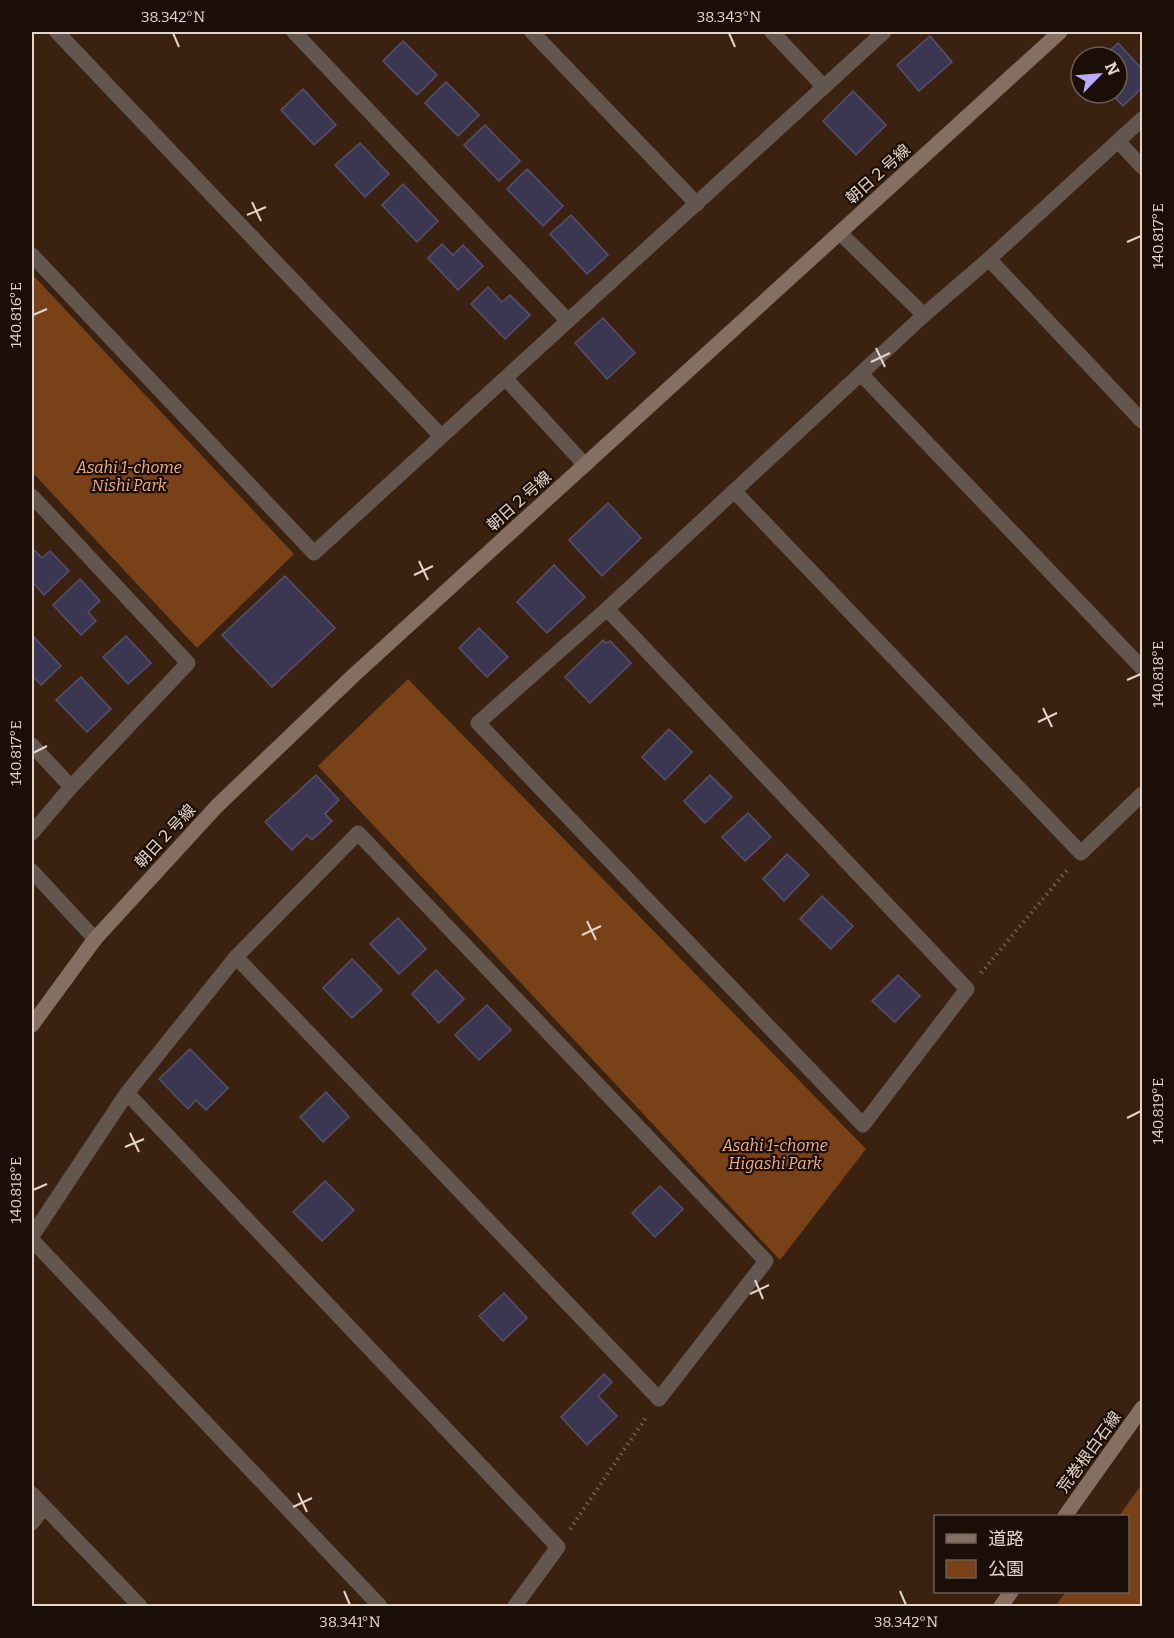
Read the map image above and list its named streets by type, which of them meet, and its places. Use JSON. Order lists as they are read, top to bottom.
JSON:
{
  "streets": {
    "street": ["朝日２号線", "荒巻根白石線"]
  },
  "parks": ["Asahi 1-chome Nishi Park", "Asahi 1-chome Higashi Park"],
  "legend": ["道路", "公園"],
  "north": "top right",
  "coordinates": [
    "38.342°N",
    "38.343°N",
    "140.817°E",
    "140.816°E",
    "140.818°E",
    "140.819°E",
    "38.341°N"
  ]
}
